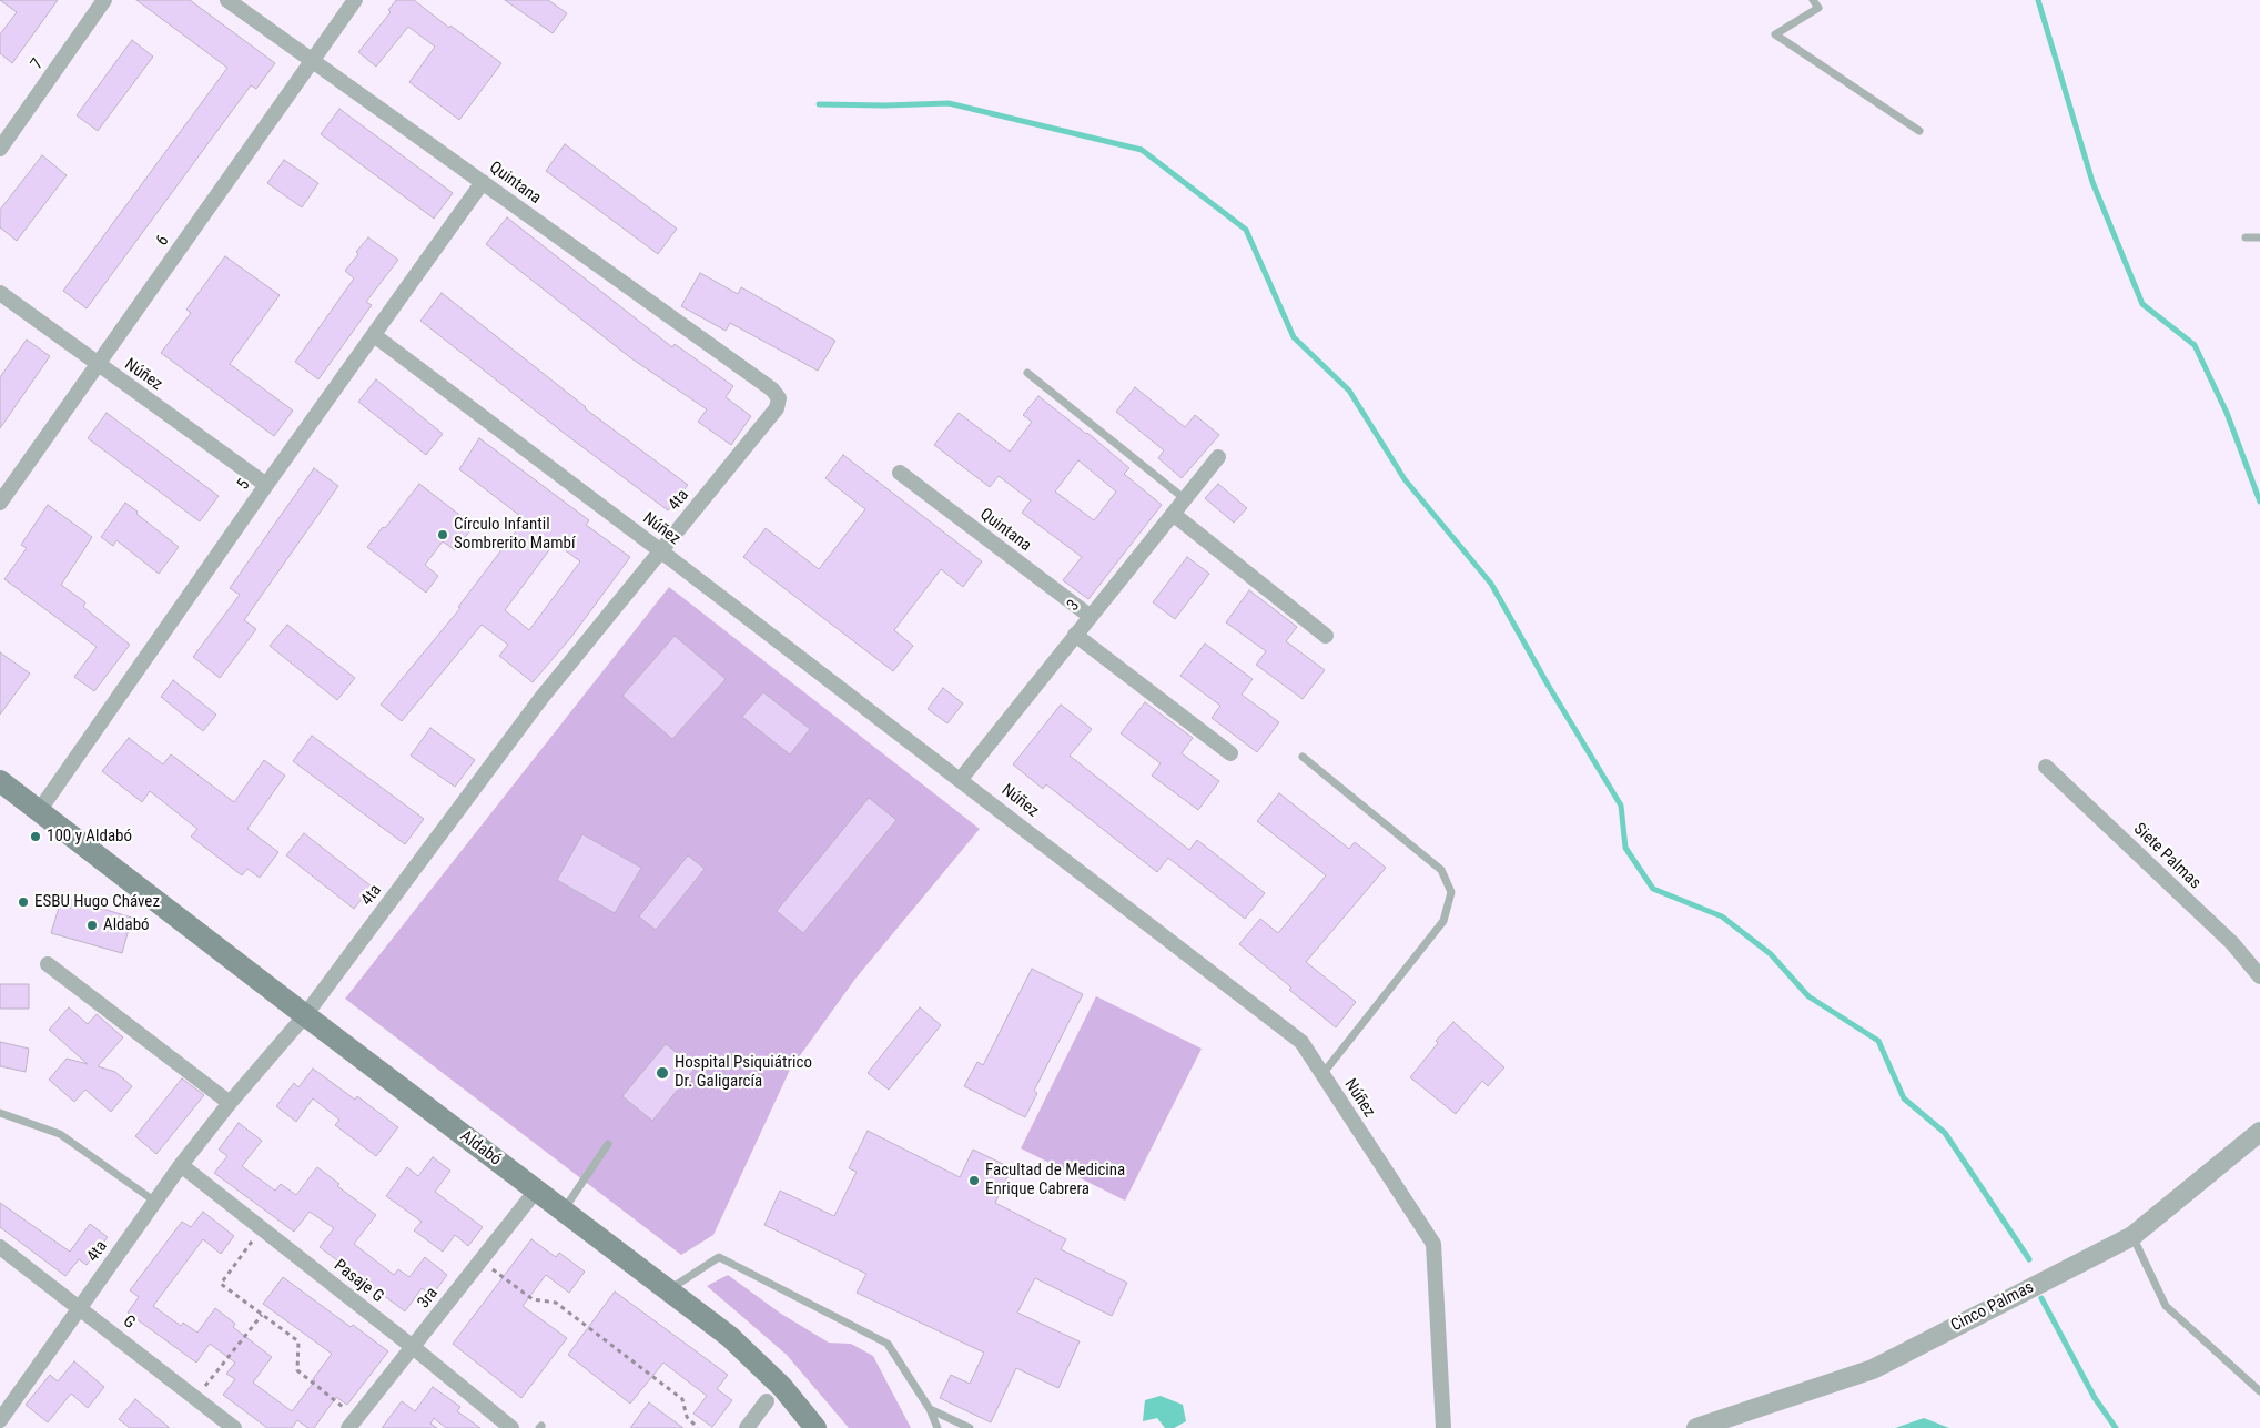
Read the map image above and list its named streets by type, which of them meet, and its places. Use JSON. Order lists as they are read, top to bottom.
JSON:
{
  "streets": {
    "main road": ["Aldabó"],
    "street": [
      "7",
      "Quintana",
      "6",
      "Núñez",
      "5",
      "4ta",
      "3",
      "Siete Palmas",
      "Pasaje G",
      "3ra",
      "Cinco Palmas",
      "G"
    ]
  },
  "crossings": [
    ["Quintana", "6"],
    ["Quintana", "5"],
    ["Quintana", "4ta"],
    ["Quintana", "3"],
    ["6", "Núñez"],
    ["Núñez", "5"],
    ["Núñez", "4ta"],
    ["Núñez", "3"],
    ["5", "Aldabó"],
    ["4ta", "Aldabó"],
    ["4ta", "Pasaje G"],
    ["4ta", "G"],
    ["Aldabó", "3ra"],
    ["Pasaje G", "3ra"]
  ],
  "places": [
    "Círculo Infantil Sombrerito Mambí",
    "100 y Aldabó",
    "ESBU Hugo Chávez",
    "Aldabó",
    "Hospital Psiquiátrico Dr. Galigarcía",
    "Facultad de Medicina Enrique Cabrera"
  ]
}
